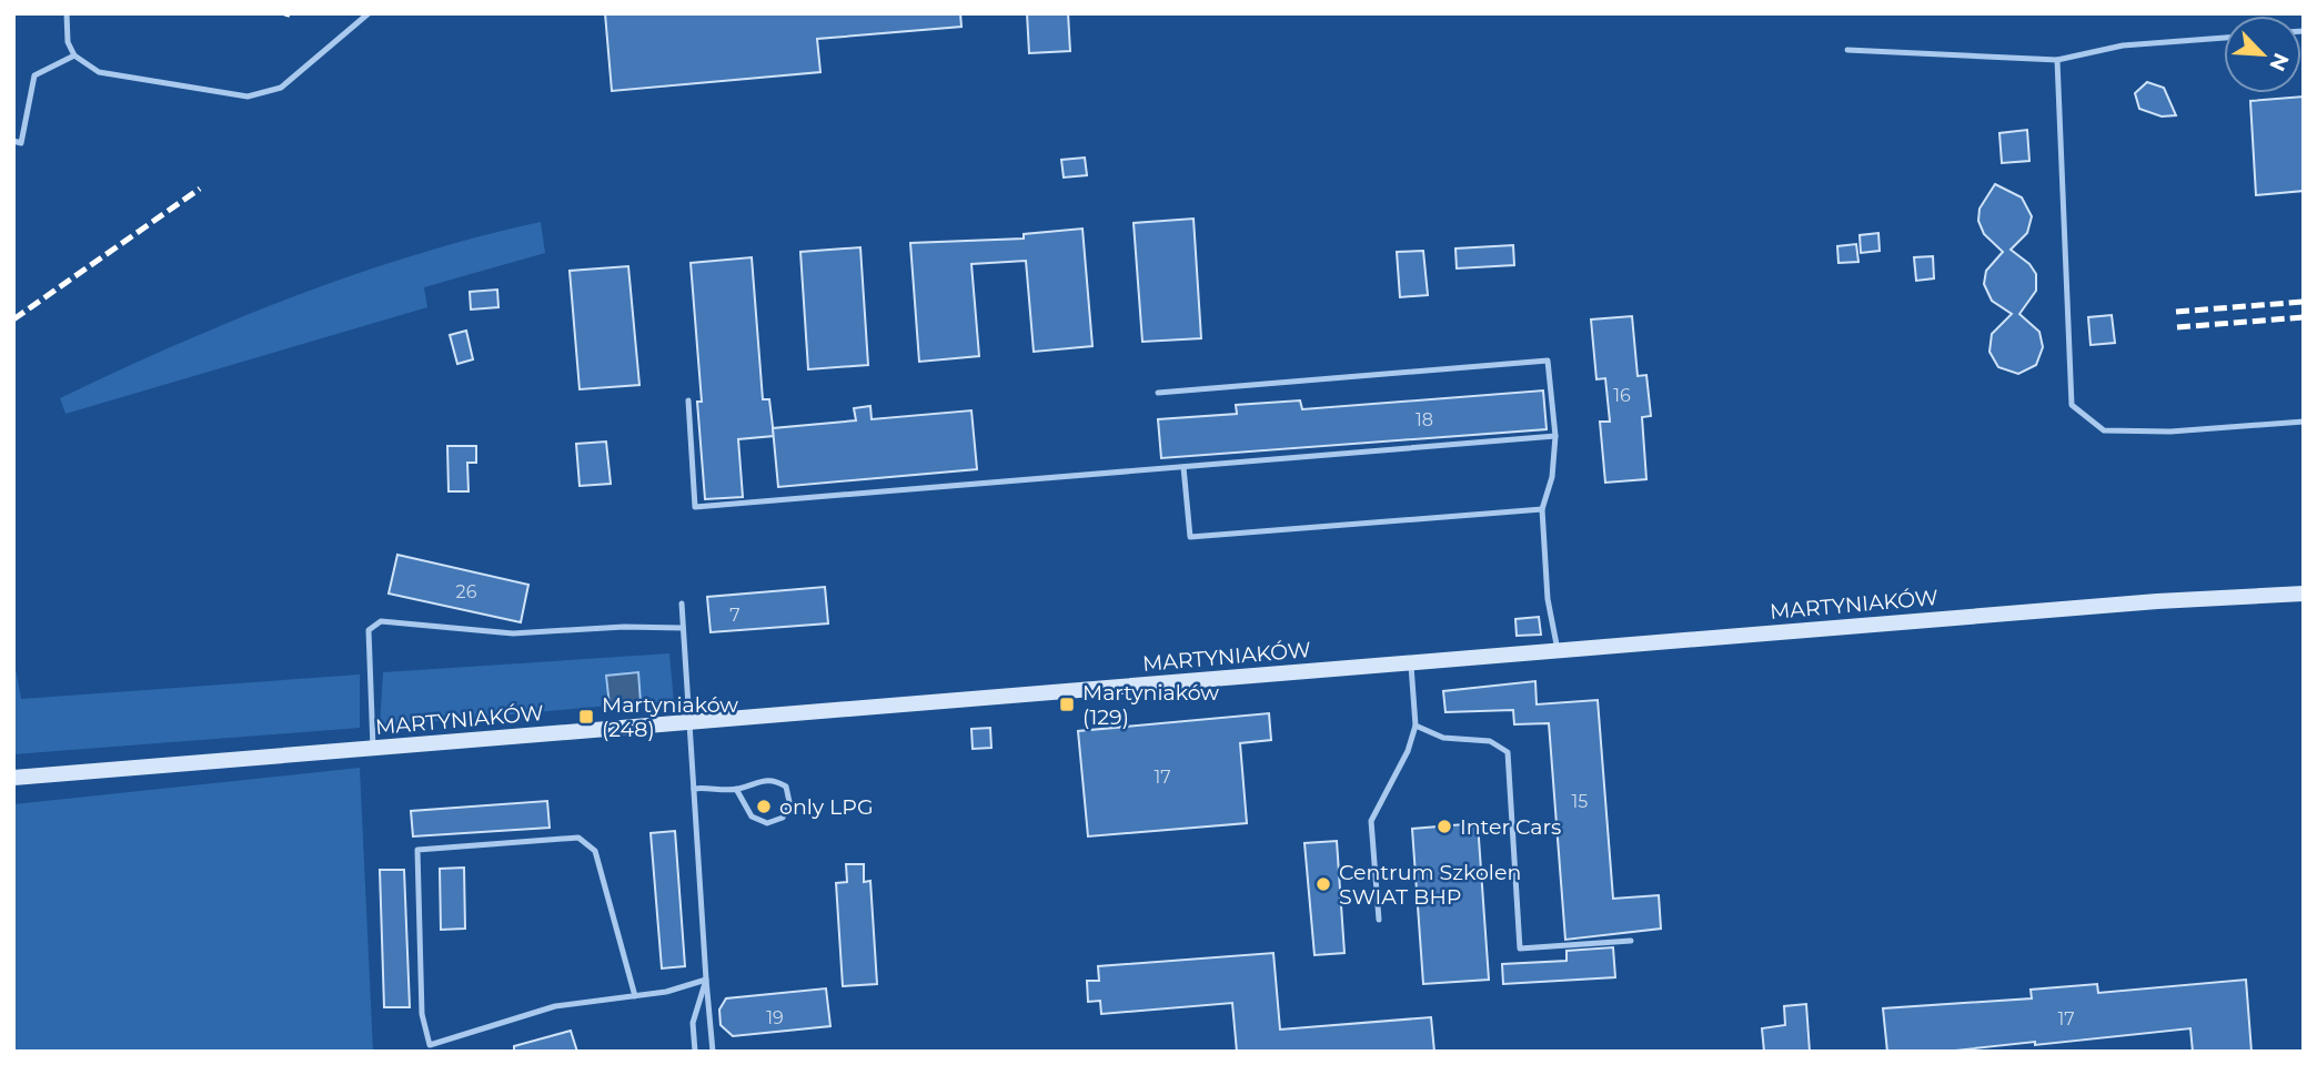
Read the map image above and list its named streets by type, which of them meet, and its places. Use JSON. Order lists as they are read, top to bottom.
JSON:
{
  "streets": {
    "main road": ["MARTYNIAKÓW"]
  },
  "places": {
    "transit": ["Martyniaków (129)", "Martyniaków (248)"],
    "other": ["only LPG", "Inter Cars", "Centrum Szkolen SWIAT BHP"]
  },
  "house_numbers": [
    "16",
    "18",
    "26",
    "7",
    "17",
    "15",
    "19",
    "17"
  ],
  "north": "bottom right"
}
